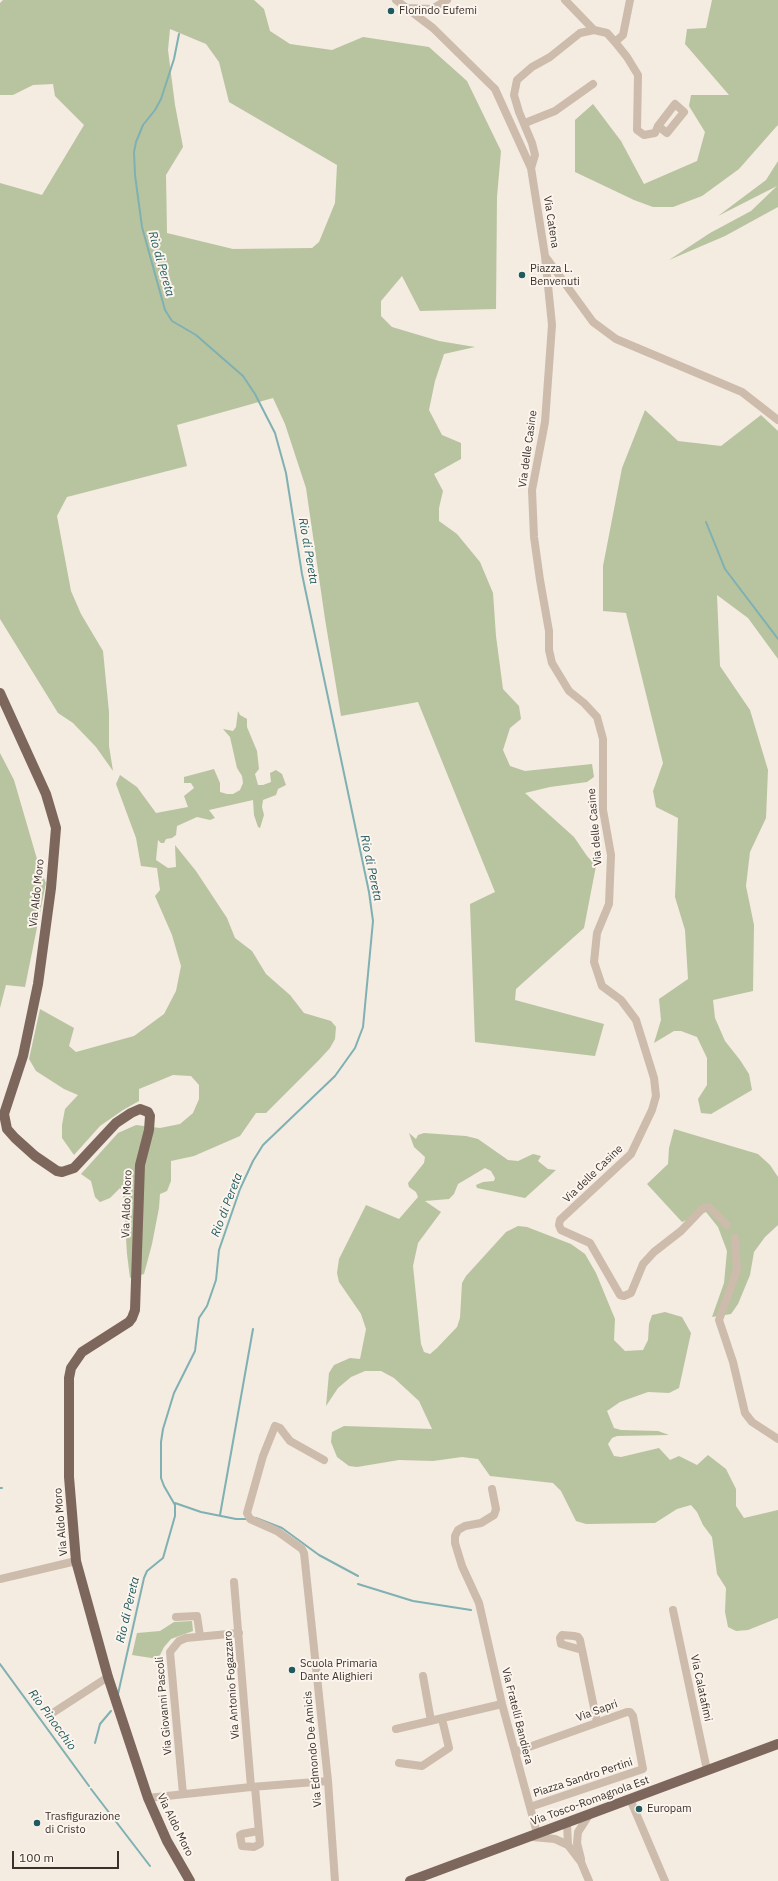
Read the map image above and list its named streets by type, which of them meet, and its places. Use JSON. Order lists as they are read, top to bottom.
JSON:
{
  "streets": {
    "main road": ["Via Aldo Moro", "Via Tosco-Romagnola Est"],
    "street": [
      "Via Catena",
      "Via delle Casine",
      "Via Antonio Fogazzaro",
      "Via Calatafimi",
      "Via Giovanni Pascoli",
      "Via Sapri",
      "Via Fratelli Bandiera",
      "Via Edmondo De Amicis",
      "Piazza Sandro Pertini"
    ]
  },
  "crossings": [
    ["Via Catena", "Via delle Casine"],
    ["Via Antonio Fogazzaro", "Via Giovanni Pascoli"],
    ["Via Calatafimi", "Via Tosco-Romagnola Est"],
    ["Via Sapri", "Via Fratelli Bandiera"],
    ["Via Sapri", "Piazza Sandro Pertini"],
    ["Via Fratelli Bandiera", "Piazza Sandro Pertini"],
    ["Via Fratelli Bandiera", "Via Tosco-Romagnola Est"]
  ],
  "water": ["Rio di Pereta", "Rio Pinocchio"],
  "places": [
    "Florindo Eufemi",
    "Piazza L. Benvenuti",
    "Scuola Primaria Dante Alighieri",
    "Europam",
    "Trasfigurazione di Cristo"
  ],
  "scale_bar": "100 m"
}
